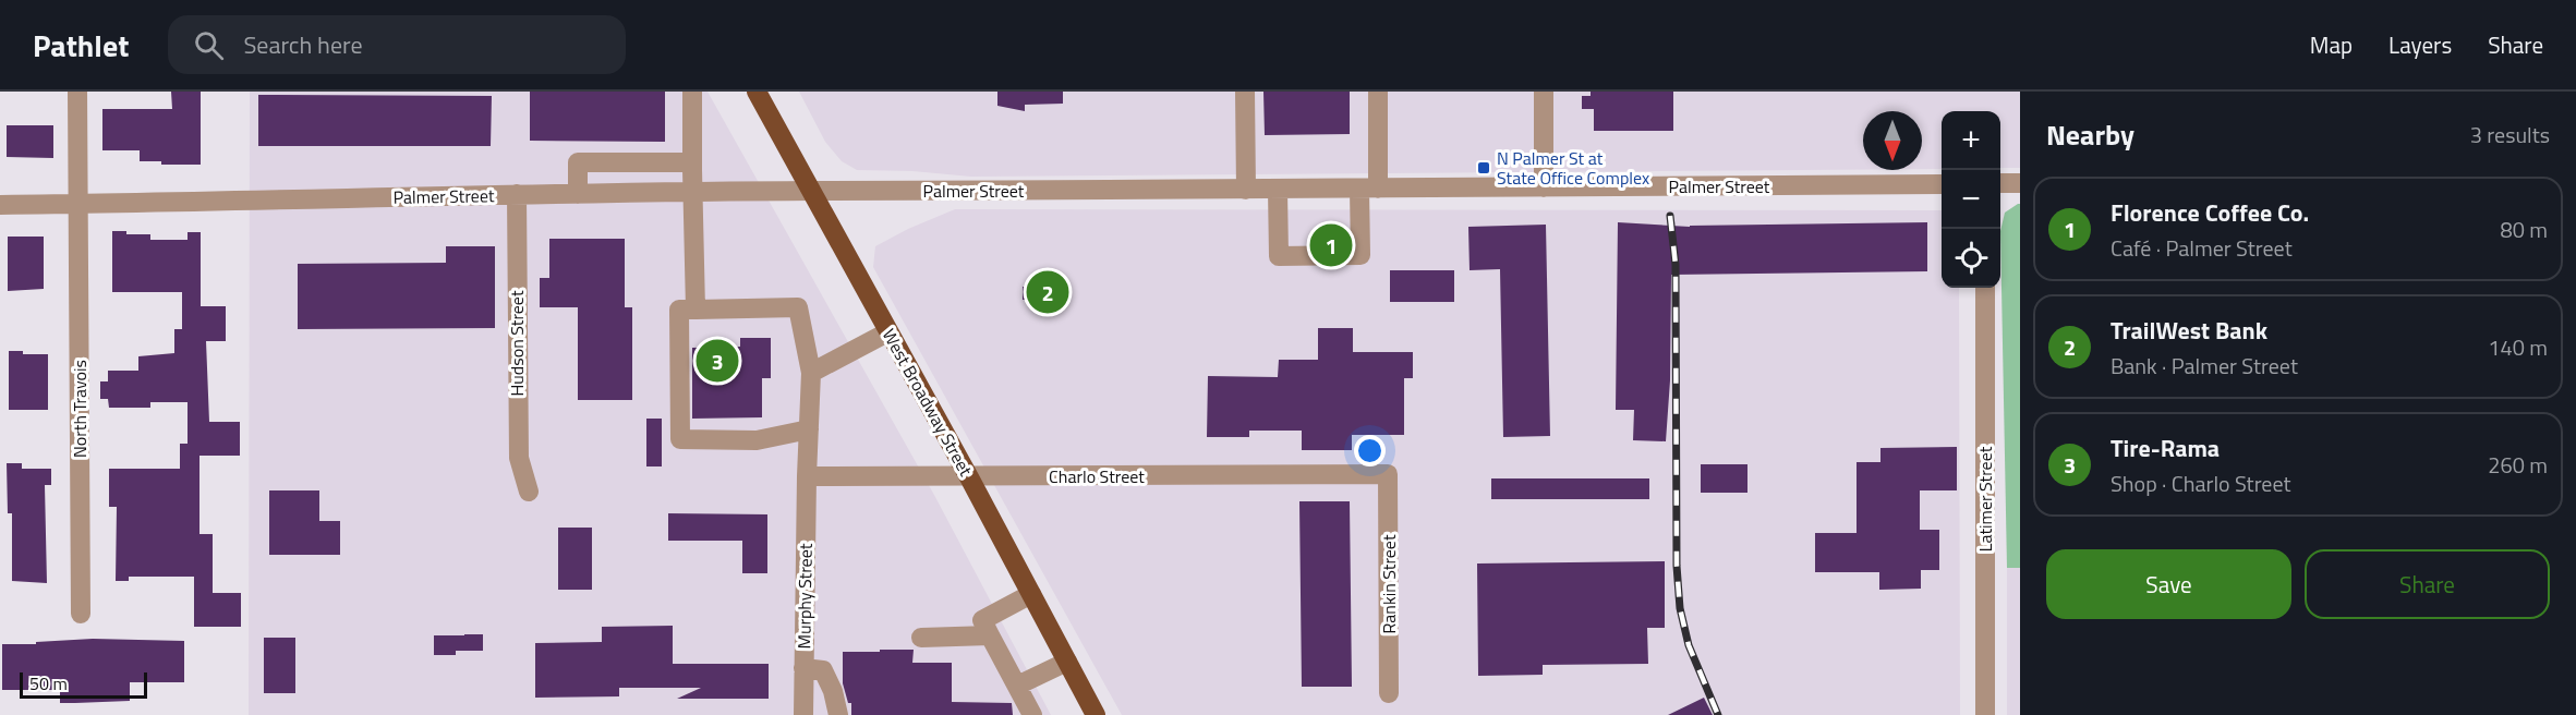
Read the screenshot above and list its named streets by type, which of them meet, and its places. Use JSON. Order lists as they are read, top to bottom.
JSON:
{
  "streets": {
    "main road": ["West Broadway Street"],
    "street": [
      "Palmer Street",
      "Hudson Street",
      "North Travois",
      "Charlo Street",
      "Latimer Street",
      "Rankin Street",
      "Murphy Street"
    ]
  },
  "crossings": [
    ["Palmer Street", "Hudson Street"],
    ["Palmer Street", "West Broadway Street"],
    ["Palmer Street", "North Travois"],
    ["West Broadway Street", "Charlo Street"],
    ["Charlo Street", "Rankin Street"],
    ["Charlo Street", "Murphy Street"]
  ],
  "places": {
    "transit": ["N Palmer St at State Office Complex"]
  },
  "scale_bar": "50 m",
  "north": "bottom",
  "page": {
    "header": "Pathlet",
    "search": "Search here",
    "nav": ["Map", "Layers", "Share"],
    "heading": ["Nearby", "3 results"],
    "map_buttons": ["+", "−"],
    "list": [
      {
        "mark": "1",
        "name": "Florence Coffee Co.",
        "note": "Café · Palmer Street",
        "value": "80 m"
      },
      {
        "mark": "2",
        "name": "TrailWest Bank",
        "note": "Bank · Palmer Street",
        "value": "140 m"
      },
      {
        "mark": "3",
        "name": "Tire-Rama",
        "note": "Shop · Charlo Street",
        "value": "260 m"
      }
    ],
    "pins": ["1", "2", "3"],
    "buttons": ["Save", "Share"],
    "scale": "50 m"
  }
}
